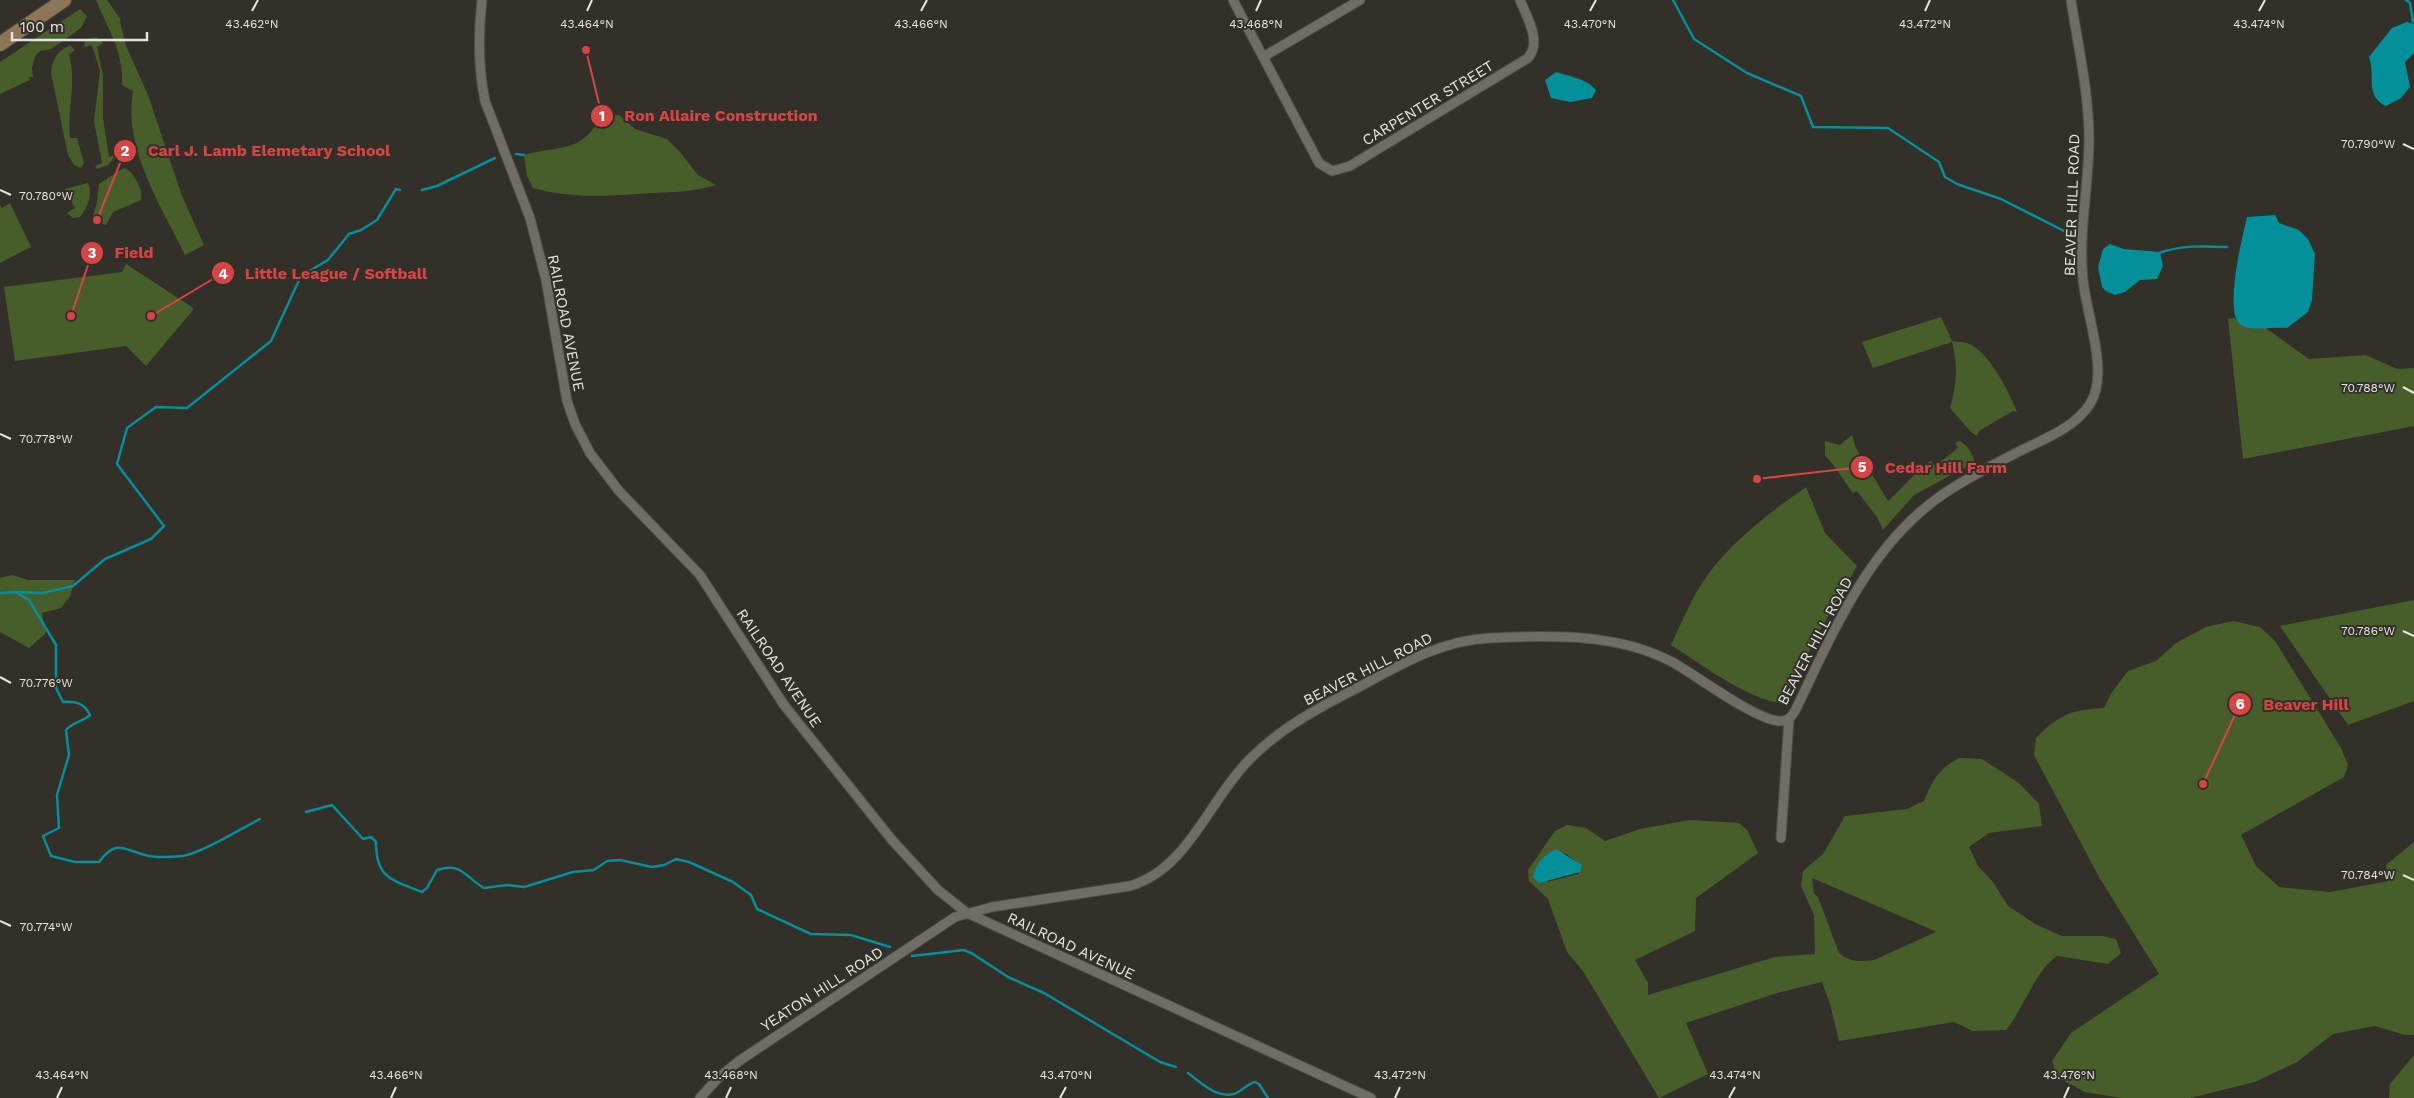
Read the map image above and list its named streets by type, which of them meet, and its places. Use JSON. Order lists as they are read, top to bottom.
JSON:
{
  "streets": {
    "street": [
      "CARPENTER STREET",
      "BEAVER HILL ROAD",
      "RAILROAD AVENUE",
      "YEATON HILL ROAD"
    ]
  },
  "crossings": [
    ["BEAVER HILL ROAD", "RAILROAD AVENUE"],
    ["BEAVER HILL ROAD", "YEATON HILL ROAD"],
    ["RAILROAD AVENUE", "YEATON HILL ROAD"]
  ],
  "places": [
    "Ron Allaire Construction",
    "Carl J. Lamb Elemetary School",
    "Field",
    "Little League / Softball",
    "Cedar Hill Farm",
    "Beaver Hill"
  ],
  "scale_bar": "100 m",
  "coordinates": [
    "43.462°N",
    "43.464°N",
    "43.466°N",
    "43.468°N",
    "43.470°N",
    "43.472°N",
    "43.474°N",
    "70.790°W",
    "70.780°W",
    "70.788°W",
    "70.778°W",
    "70.786°W",
    "70.776°W",
    "70.784°W",
    "70.774°W",
    "43.476°N"
  ]
}
